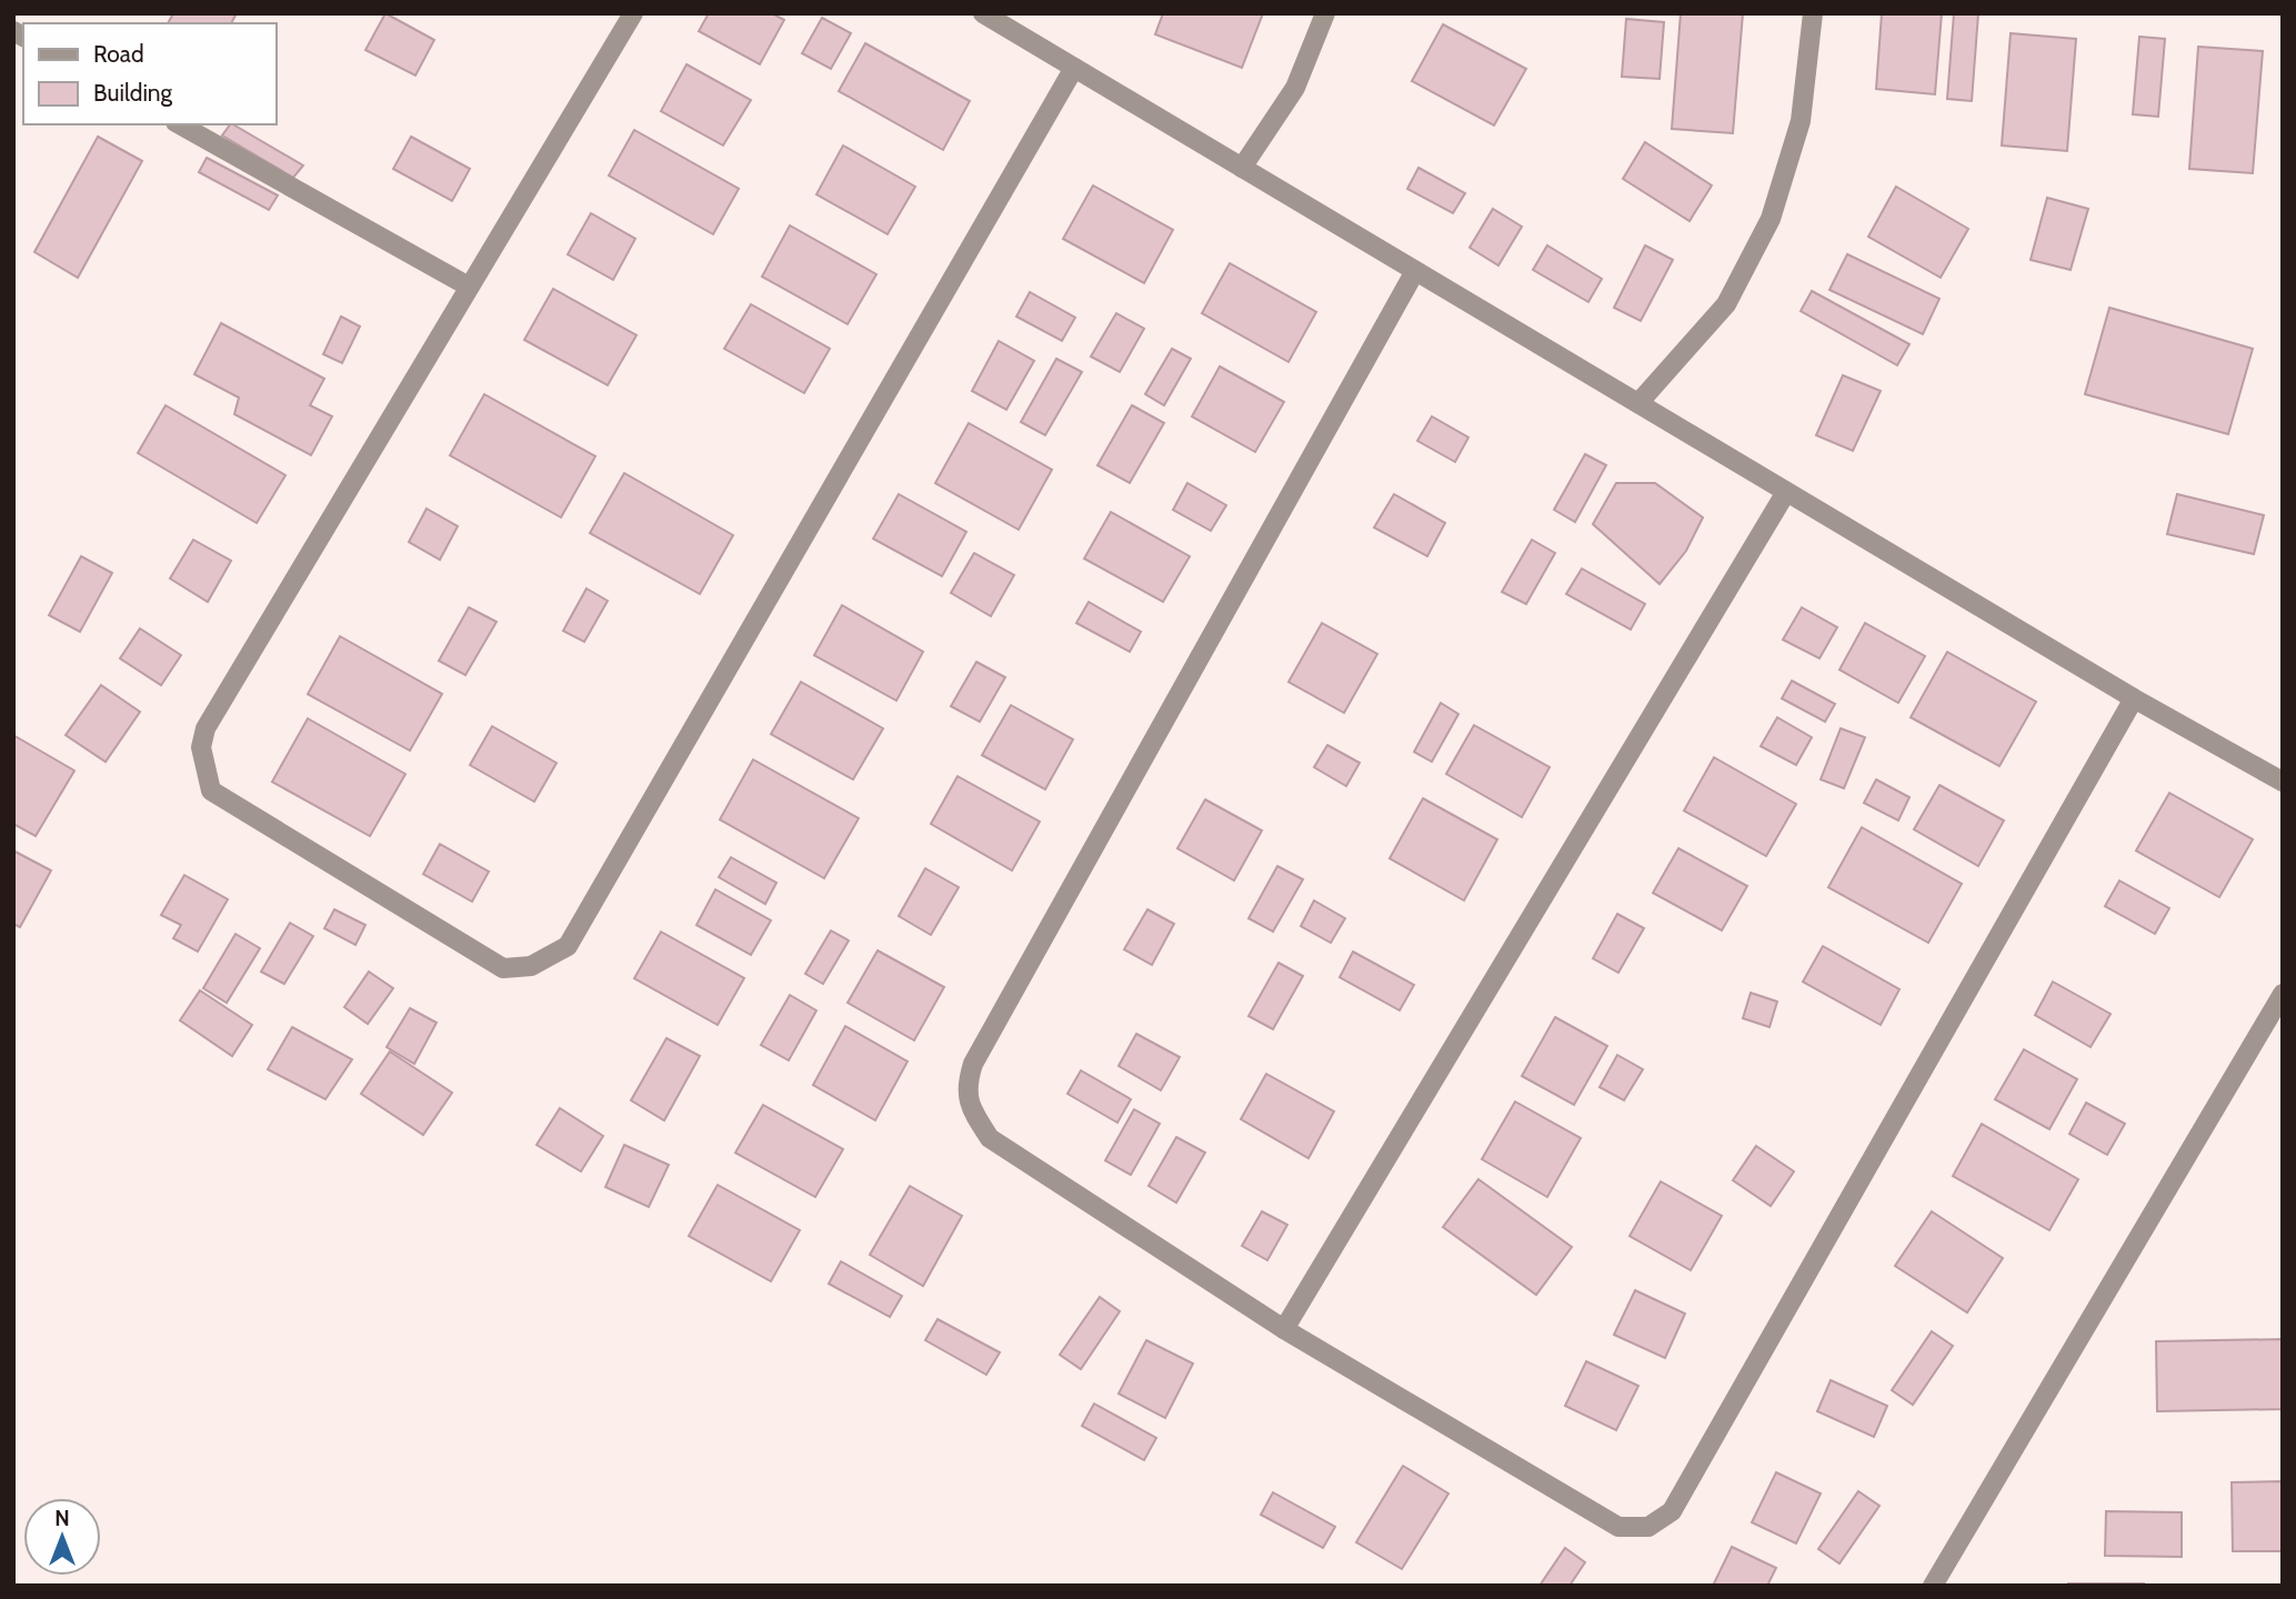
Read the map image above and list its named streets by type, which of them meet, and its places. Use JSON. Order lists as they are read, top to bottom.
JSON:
{
  "legend": ["Road", "Building"],
  "north": "top"
}
